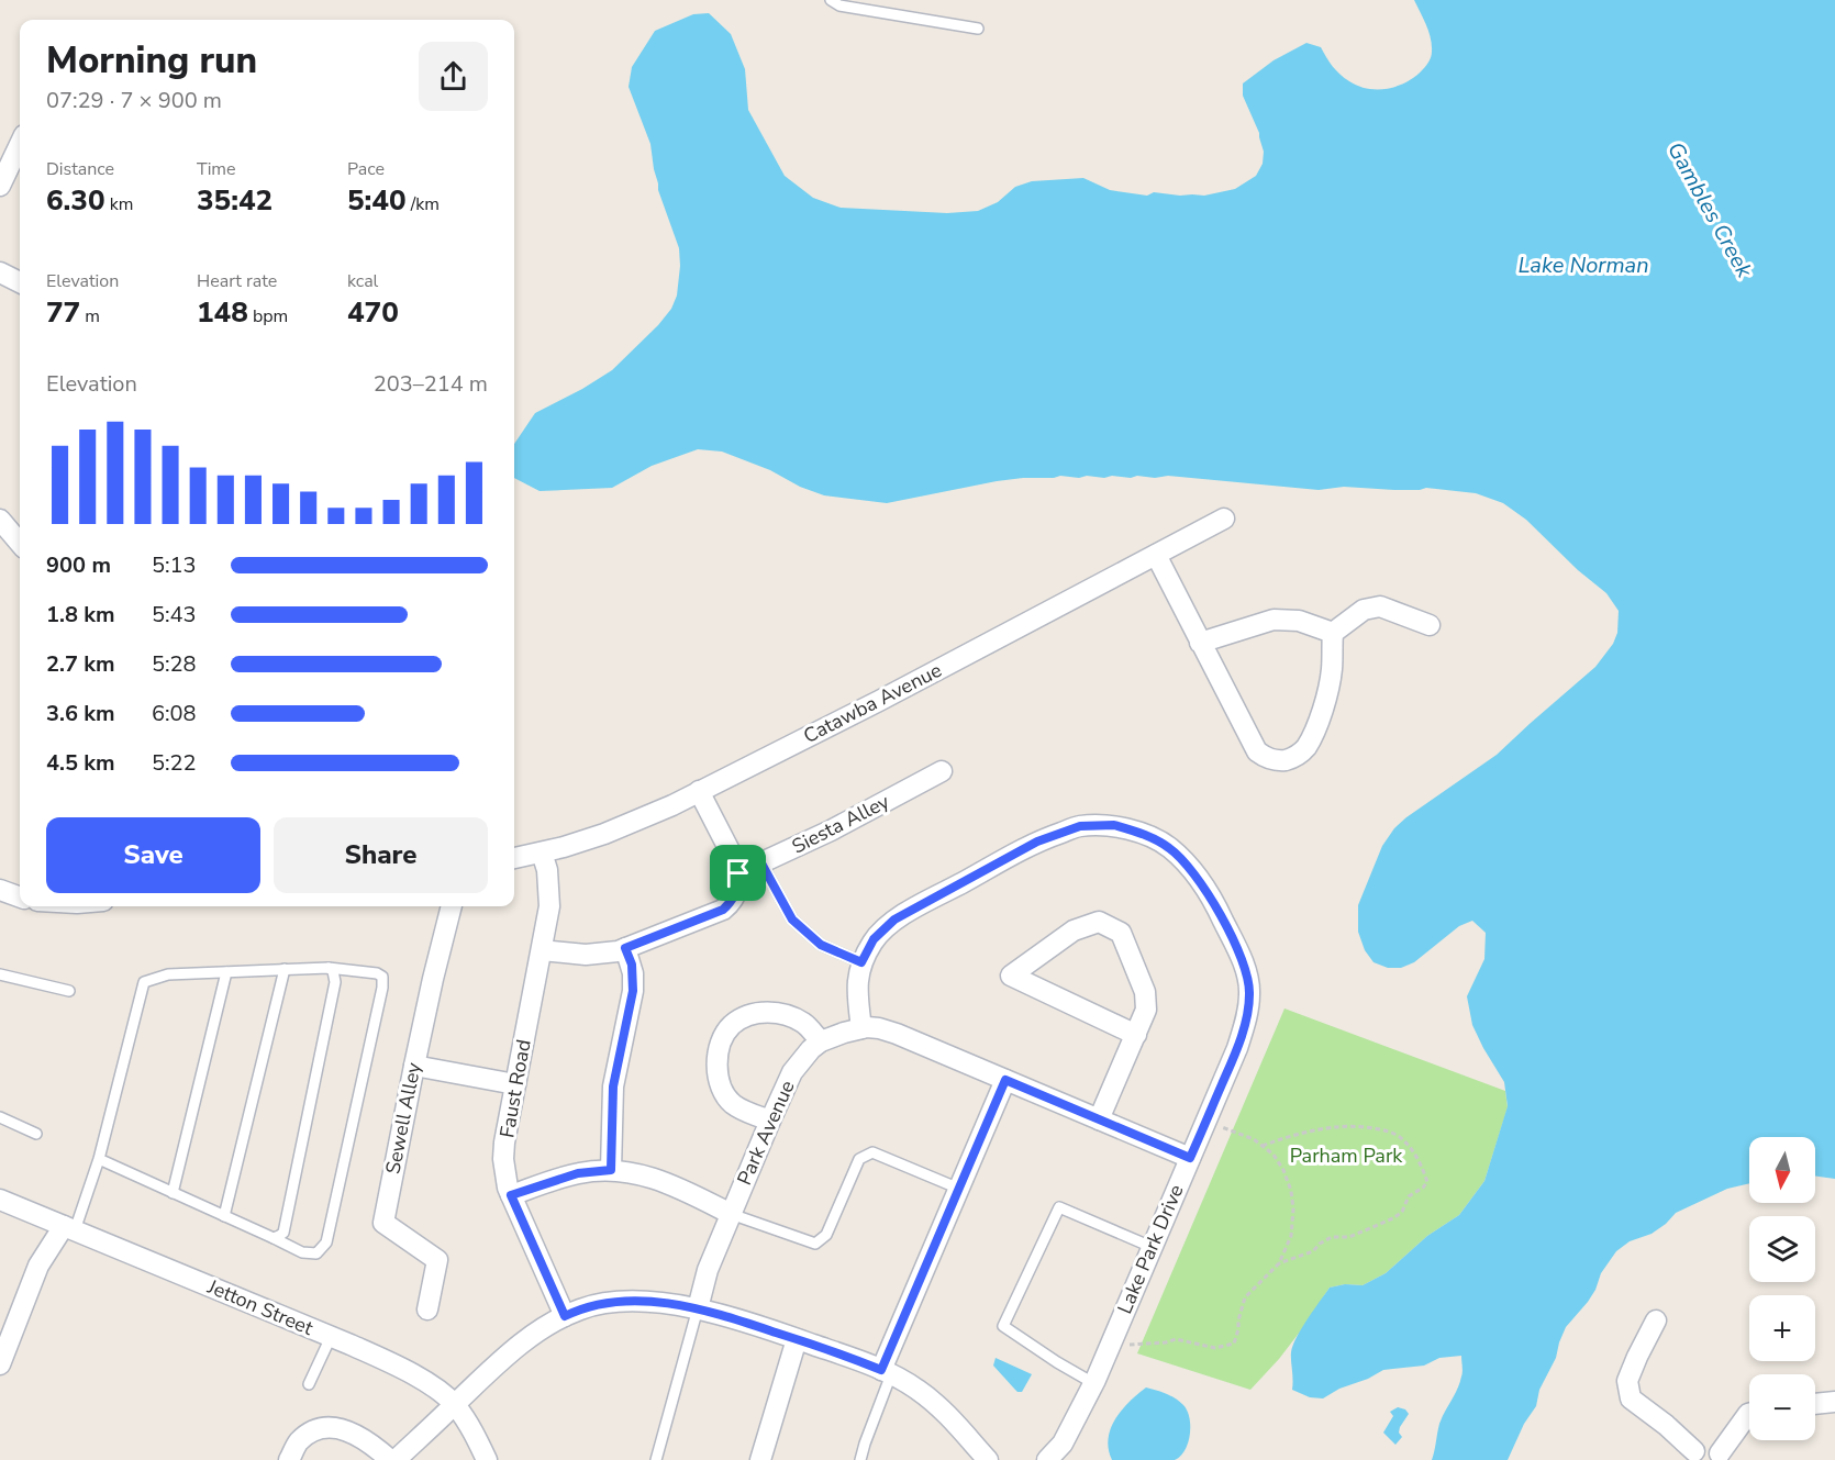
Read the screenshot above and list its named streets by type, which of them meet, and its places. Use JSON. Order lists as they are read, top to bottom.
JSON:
{
  "streets": {
    "street": [
      "Catawba Avenue",
      "Siesta Alley",
      "Faust Road",
      "Sewell Alley",
      "Park Avenue",
      "Lake Park Drive",
      "Jetton Street"
    ]
  },
  "crossings": [
    ["Catawba Avenue", "Faust Road"],
    ["Park Avenue", "Lake Park Drive"]
  ],
  "water": ["Gambles Creek", "Lake Norman"],
  "parks": ["Parham Park"],
  "north": "bottom",
  "page": {
    "heading": ["Morning run", "07:29 · 7 × 900 m"],
    "stats": [
      ["Distance", "6.30 km"],
      ["Time", "35:42"],
      ["Pace", "5:40 /km"],
      ["Elevation", "77 m"],
      ["Heart rate", "148 bpm"],
      ["kcal", "470"]
    ],
    "chart": ["Elevation", "203–214 m"],
    "list": [
      {
        "name": "900 m",
        "note": "5:13"
      },
      {
        "name": "1.8 km",
        "note": "5:43"
      },
      {
        "name": "2.7 km",
        "note": "5:28"
      },
      {
        "name": "3.6 km",
        "note": "6:08"
      },
      {
        "name": "4.5 km",
        "note": "5:22"
      }
    ],
    "buttons": ["Save", "Share"],
    "map_buttons": ["+", "−"]
  }
}
